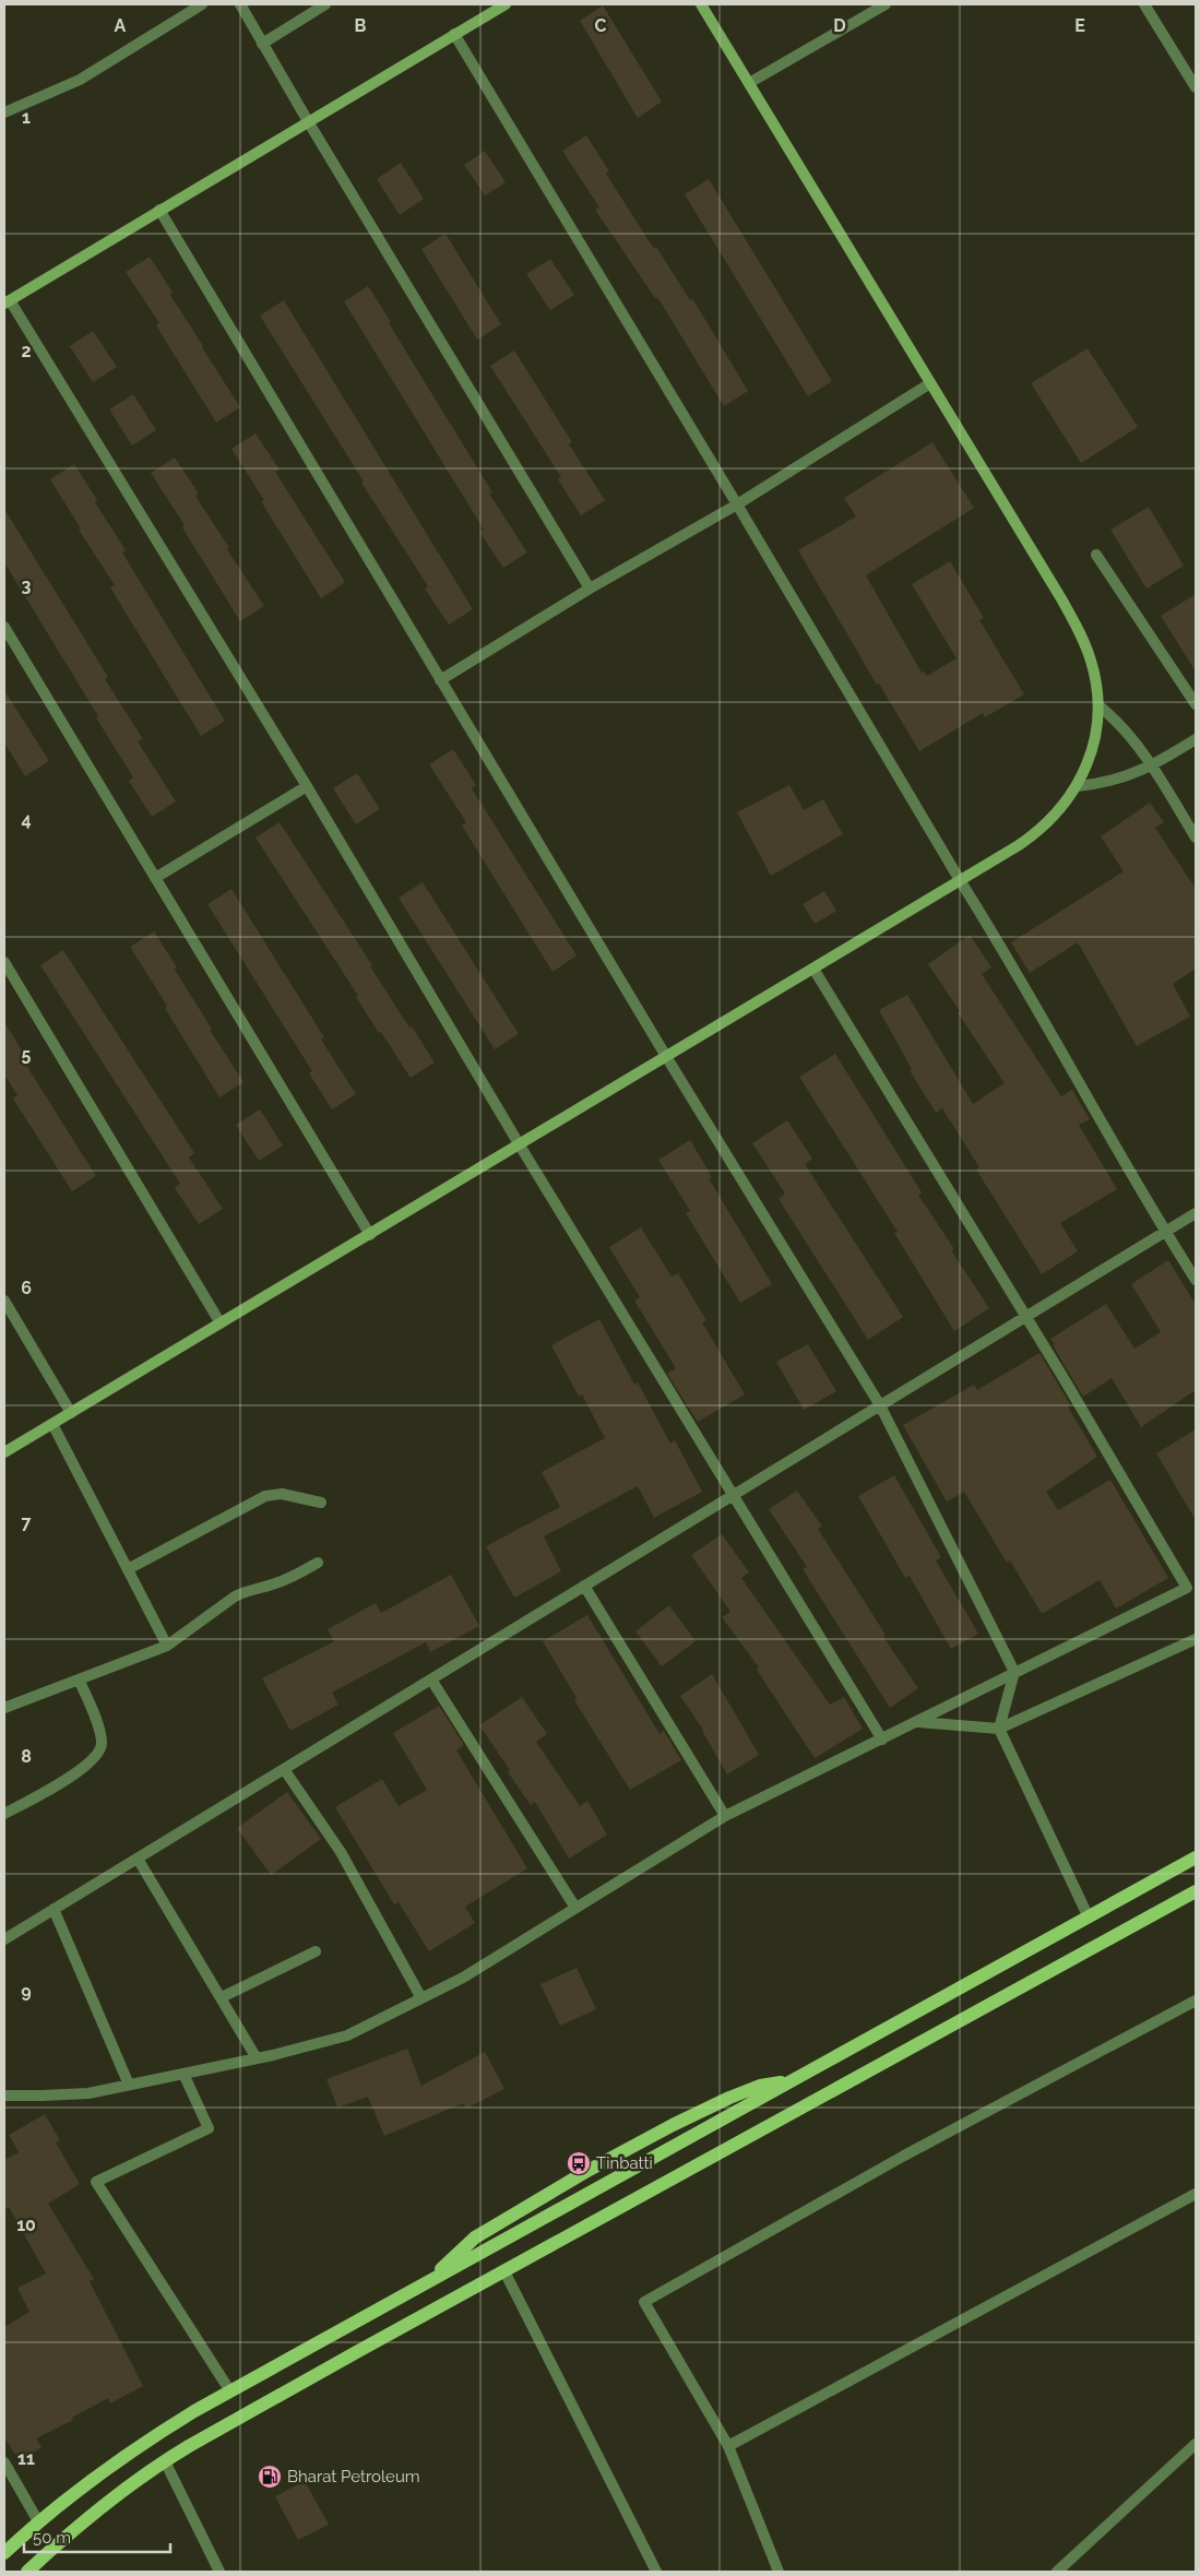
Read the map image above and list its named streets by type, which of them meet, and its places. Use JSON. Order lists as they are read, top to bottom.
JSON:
{
  "places": {
    "bus stop": ["Tinbatti"],
    "fuel station": ["Bharat Petroleum"]
  },
  "scale_bar": "50 m",
  "grid": {
    "columns": [
      "A",
      "B",
      "C",
      "D",
      "E"
    ],
    "rows": [
      "1",
      "2",
      "3",
      "4",
      "5",
      "6",
      "7",
      "8",
      "9",
      "10",
      "11"
    ]
  }
}
